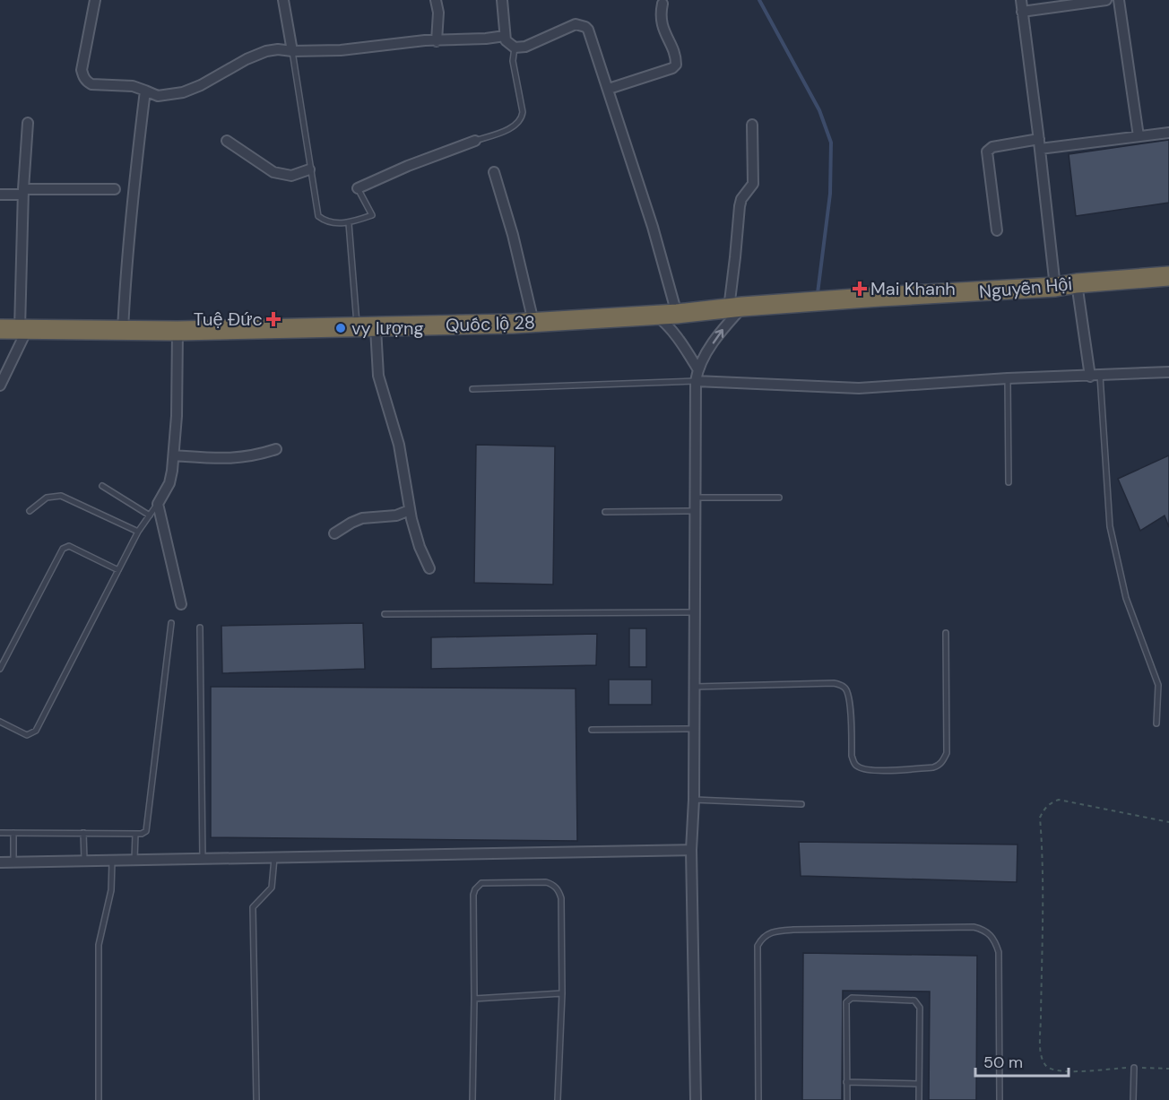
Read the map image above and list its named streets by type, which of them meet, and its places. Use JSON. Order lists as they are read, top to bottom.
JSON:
{
  "streets": {
    "highway": ["Nguyễn Hội", "Quốc lộ 28"]
  },
  "crossings": [
    ["Nguyễn Hội", "Quốc lộ 28"]
  ],
  "places": {
    "health": ["Mai Khanh", "Tuệ Đức"],
    "other": ["vy lượng"]
  },
  "scale_bar": "50 m"
}
